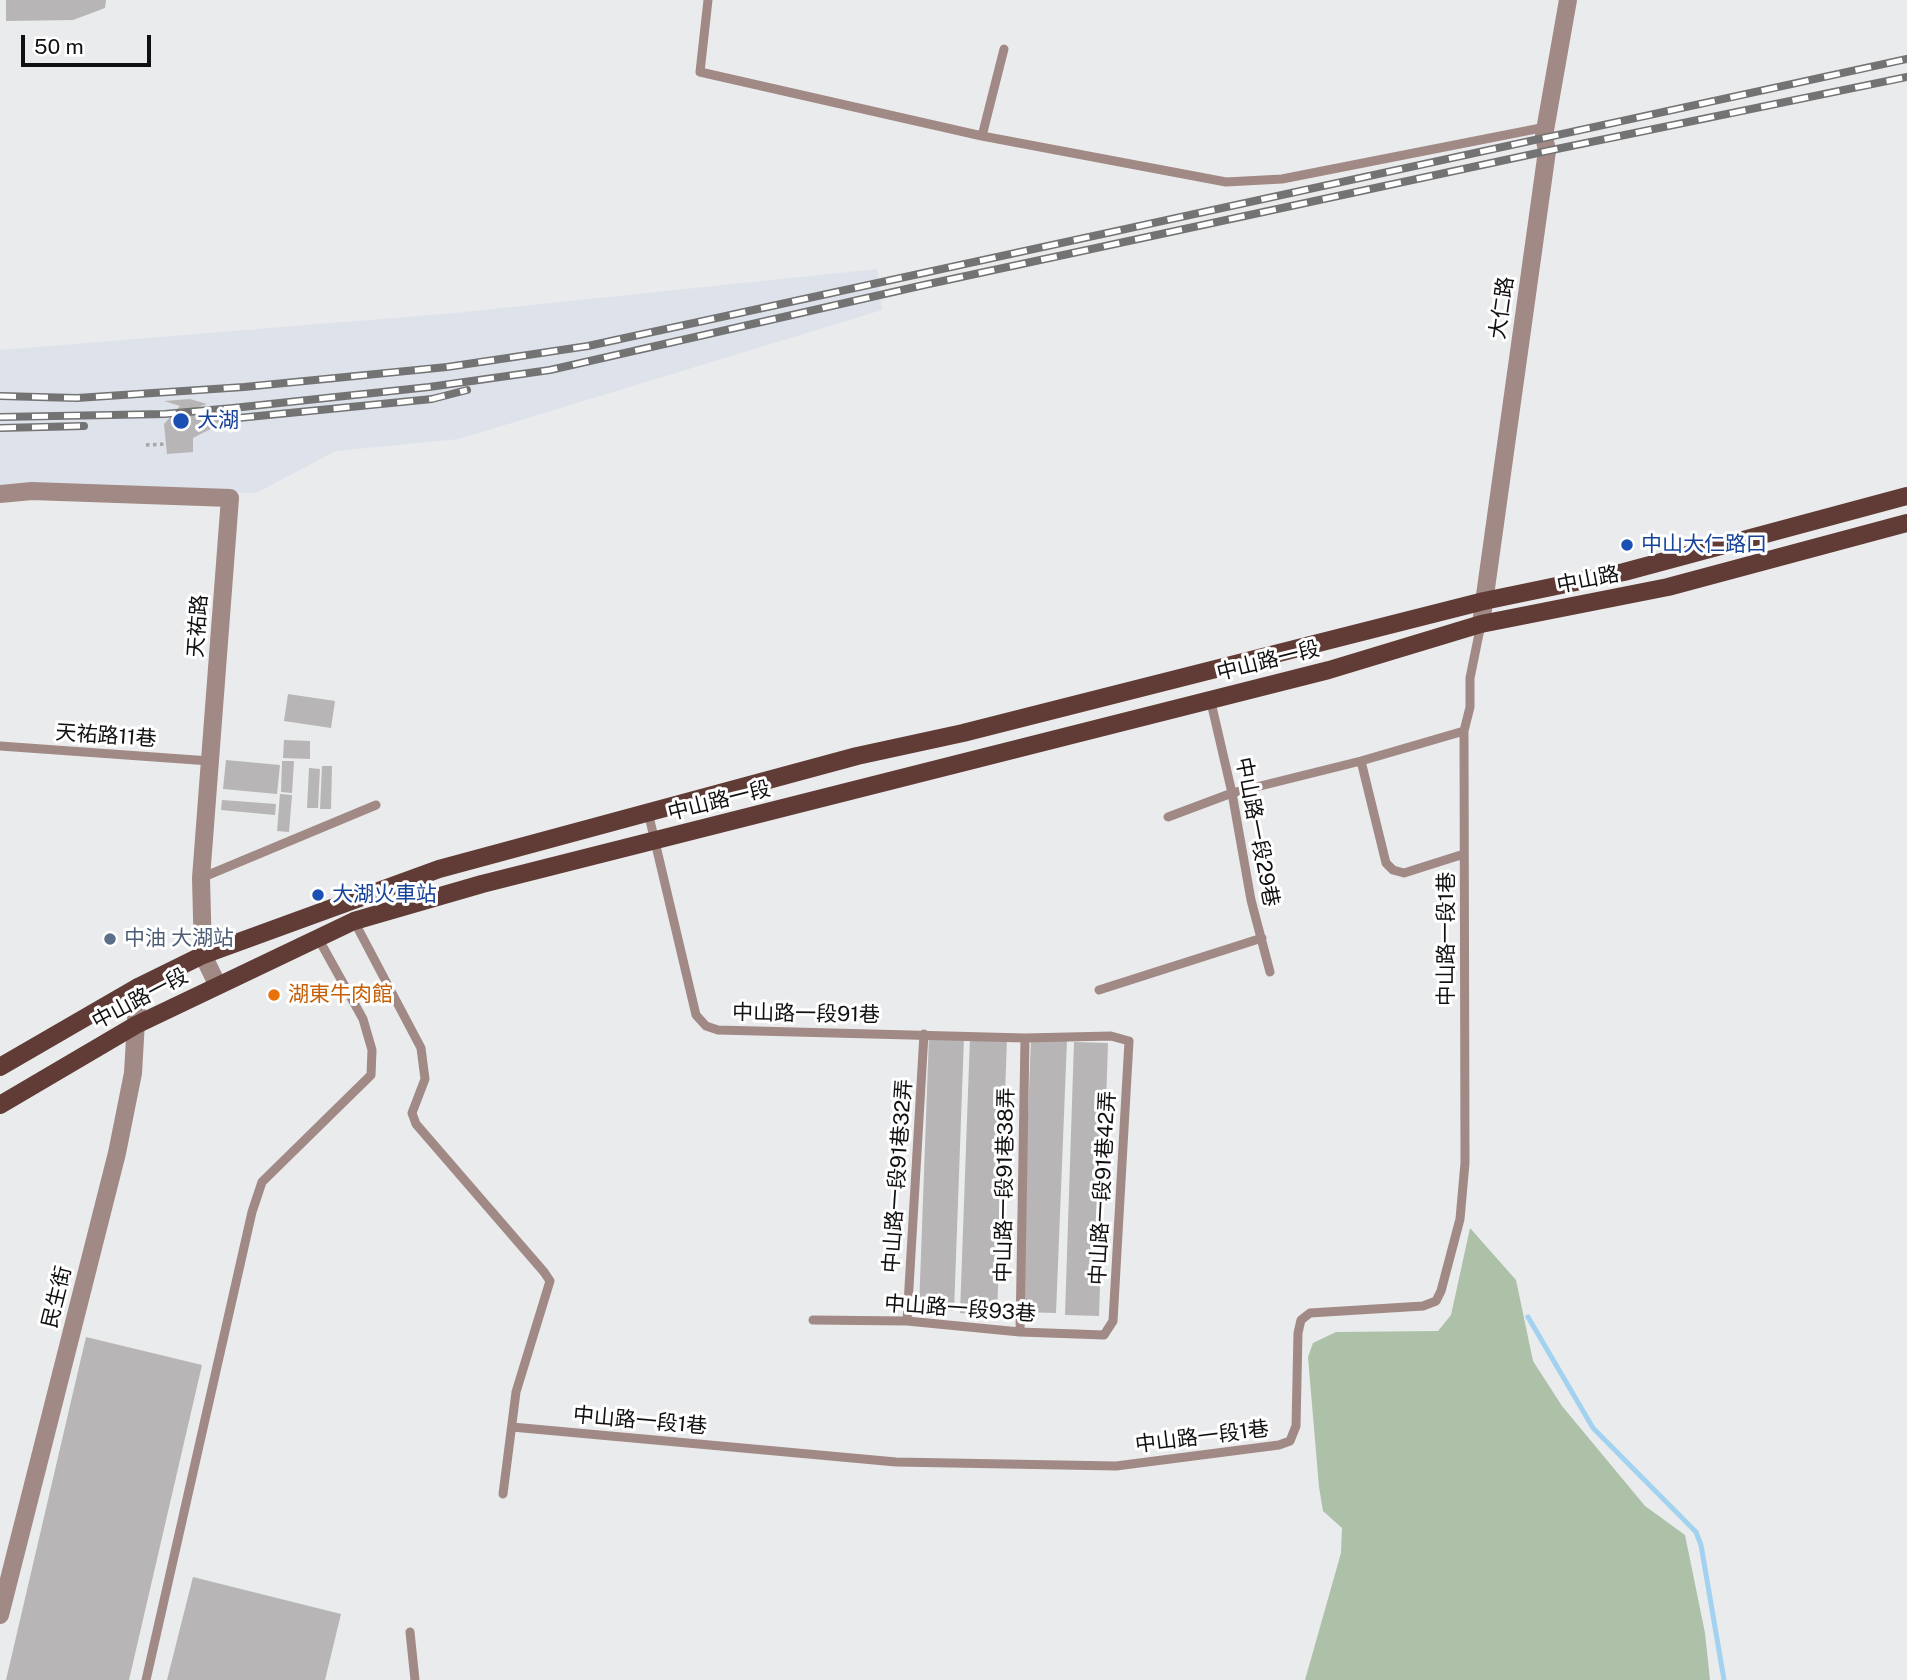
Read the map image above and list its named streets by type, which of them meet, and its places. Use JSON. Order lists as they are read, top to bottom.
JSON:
{
  "streets": {
    "main road": ["中山路", "中山路一段"],
    "street": ["大仁路", "天祐路", "民生街"],
    "lane": [
      "天祐路11巷",
      "中山路一段29巷",
      "中山路一段1巷",
      "中山路一段91巷",
      "中山路一段91巷32弄",
      "中山路一段91巷38弄",
      "中山路一段91巷42弄",
      "中山路一段93巷"
    ]
  },
  "crossings": [
    ["大仁路", "中山路"],
    ["大仁路", "中山路一段"],
    ["大仁路", "中山路一段1巷"],
    ["中山路", "中山路一段"],
    ["中山路", "中山路一段1巷"],
    ["天祐路", "中山路一段"],
    ["天祐路", "天祐路11巷"],
    ["中山路一段", "中山路一段29巷"],
    ["中山路一段", "中山路一段1巷"],
    ["中山路一段", "中山路一段91巷"],
    ["中山路一段", "民生街"],
    ["中山路一段91巷", "中山路一段91巷32弄"],
    ["中山路一段91巷", "中山路一段91巷38弄"],
    ["中山路一段91巷", "中山路一段91巷42弄"],
    ["中山路一段91巷32弄", "中山路一段93巷"],
    ["中山路一段91巷38弄", "中山路一段93巷"],
    ["中山路一段91巷42弄", "中山路一段93巷"]
  ],
  "places": [
    "大湖",
    "中山大仁路口",
    "大湖火車站",
    "中油 大湖站",
    "湖東牛肉館"
  ],
  "scale_bar": "50 m"
}
